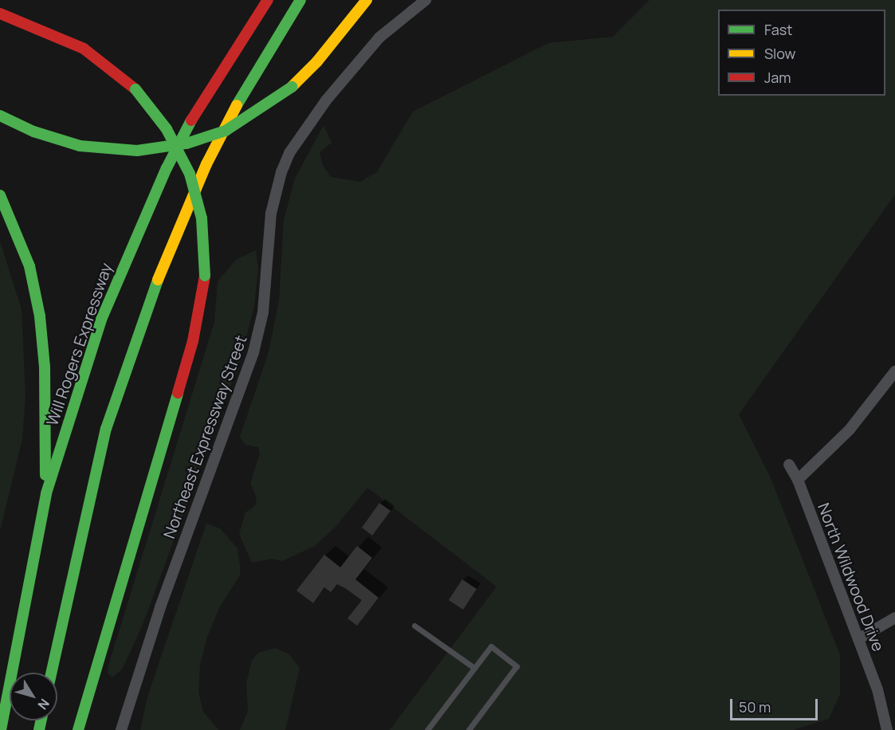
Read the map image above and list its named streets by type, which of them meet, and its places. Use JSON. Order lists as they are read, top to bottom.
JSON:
{
  "streets": {
    "highway": ["Will Rogers Expressway"],
    "street": ["Northeast Expressway Street", "North Wildwood Drive"]
  },
  "legend": ["Fast", "Slow", "Jam"],
  "scale_bar": "50 m",
  "north": "bottom right"
}
